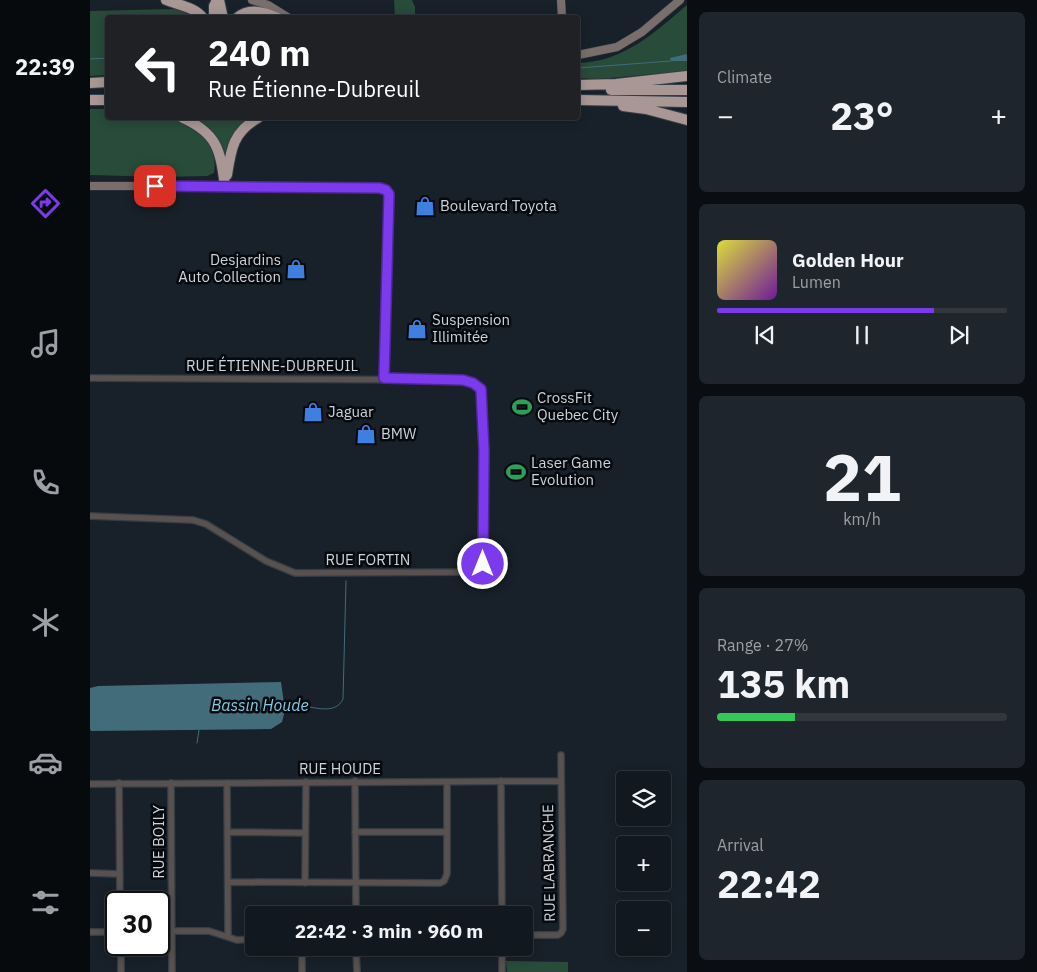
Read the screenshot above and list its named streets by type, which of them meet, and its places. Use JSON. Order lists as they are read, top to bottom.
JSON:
{
  "streets": {
    "street": [
      "RUE ÉTIENNE-DUBREUIL",
      "RUE FORTIN",
      "RUE HOUDE",
      "RUE BOILY",
      "RUE LABRANCHE"
    ]
  },
  "crossings": [
    ["RUE ÉTIENNE-DUBREUIL", "RUE FORTIN"],
    ["RUE HOUDE", "RUE BOILY"],
    ["RUE HOUDE", "RUE LABRANCHE"]
  ],
  "water": ["Bassin Houde"],
  "places": {
    "shop": [
      "Boulevard Toyota",
      "Desjardins Auto Collection",
      "Suspension Illimitée",
      "Jaguar",
      "BMW"
    ],
    "sports": ["CrossFit Quebec City", "Laser Game Evolution"]
  },
  "page": {
    "tabs": "22:39",
    "tile": [
      "Climate",
      ["21", "km/h"],
      ["Range · 27%", "135 km"],
      ["Arrival", "22:42"]
    ],
    "turn": ["240 m", "Rue Étienne-Dubreuil"],
    "heat": ["−", "23°", "+"],
    "song": ["Golden Hour", "Lumen"],
    "map_buttons": ["+", "−"],
    "limit": "30",
    "trip": "22:42 · 3 min · 960 m"
  }
}
